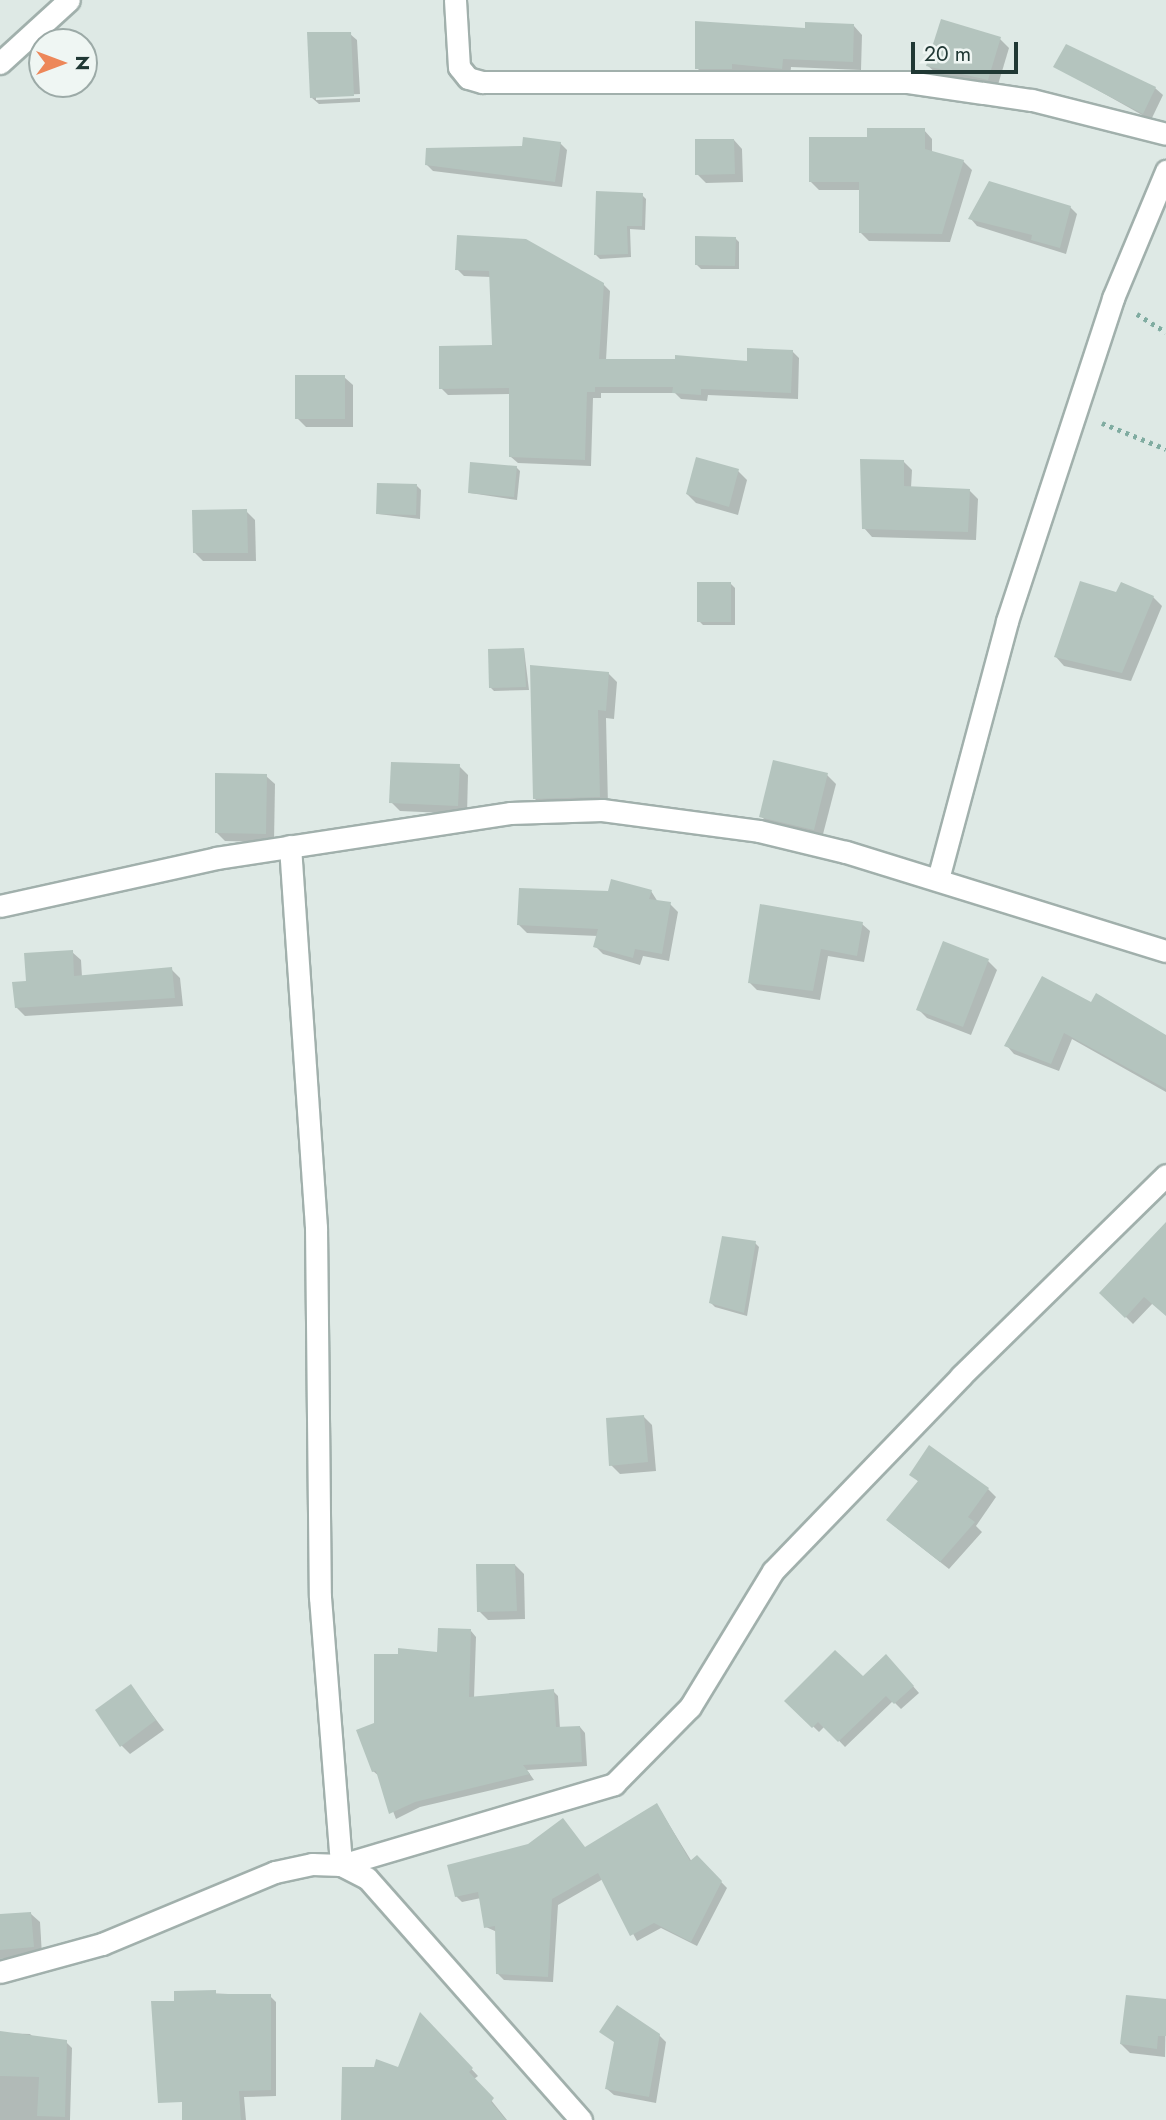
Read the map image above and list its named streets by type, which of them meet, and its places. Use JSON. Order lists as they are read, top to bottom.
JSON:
{
  "scale_bar": "20 m",
  "north": "right"
}
